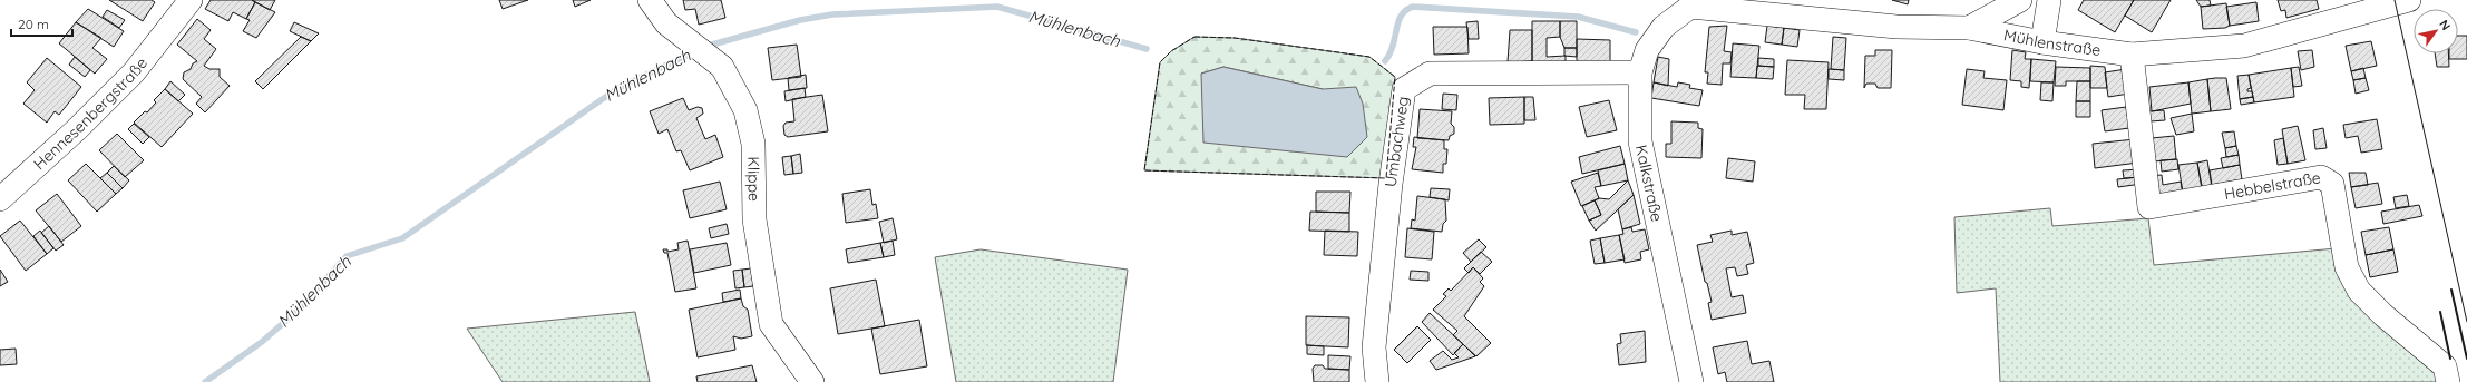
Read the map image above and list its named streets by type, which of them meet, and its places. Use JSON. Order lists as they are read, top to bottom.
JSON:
{
  "streets": {
    "street": [
      "Mühlenstraße",
      "Hennesenbergstraße",
      "Umbachweg",
      "Klippe",
      "Kalkstraße",
      "Hebbelstraße"
    ]
  },
  "crossings": [
    ["Mühlenstraße", "Kalkstraße"],
    ["Mühlenstraße", "Hebbelstraße"],
    ["Umbachweg", "Kalkstraße"]
  ],
  "water": ["Mühlenbach"],
  "scale_bar": "20 m",
  "north": "top right"
}
